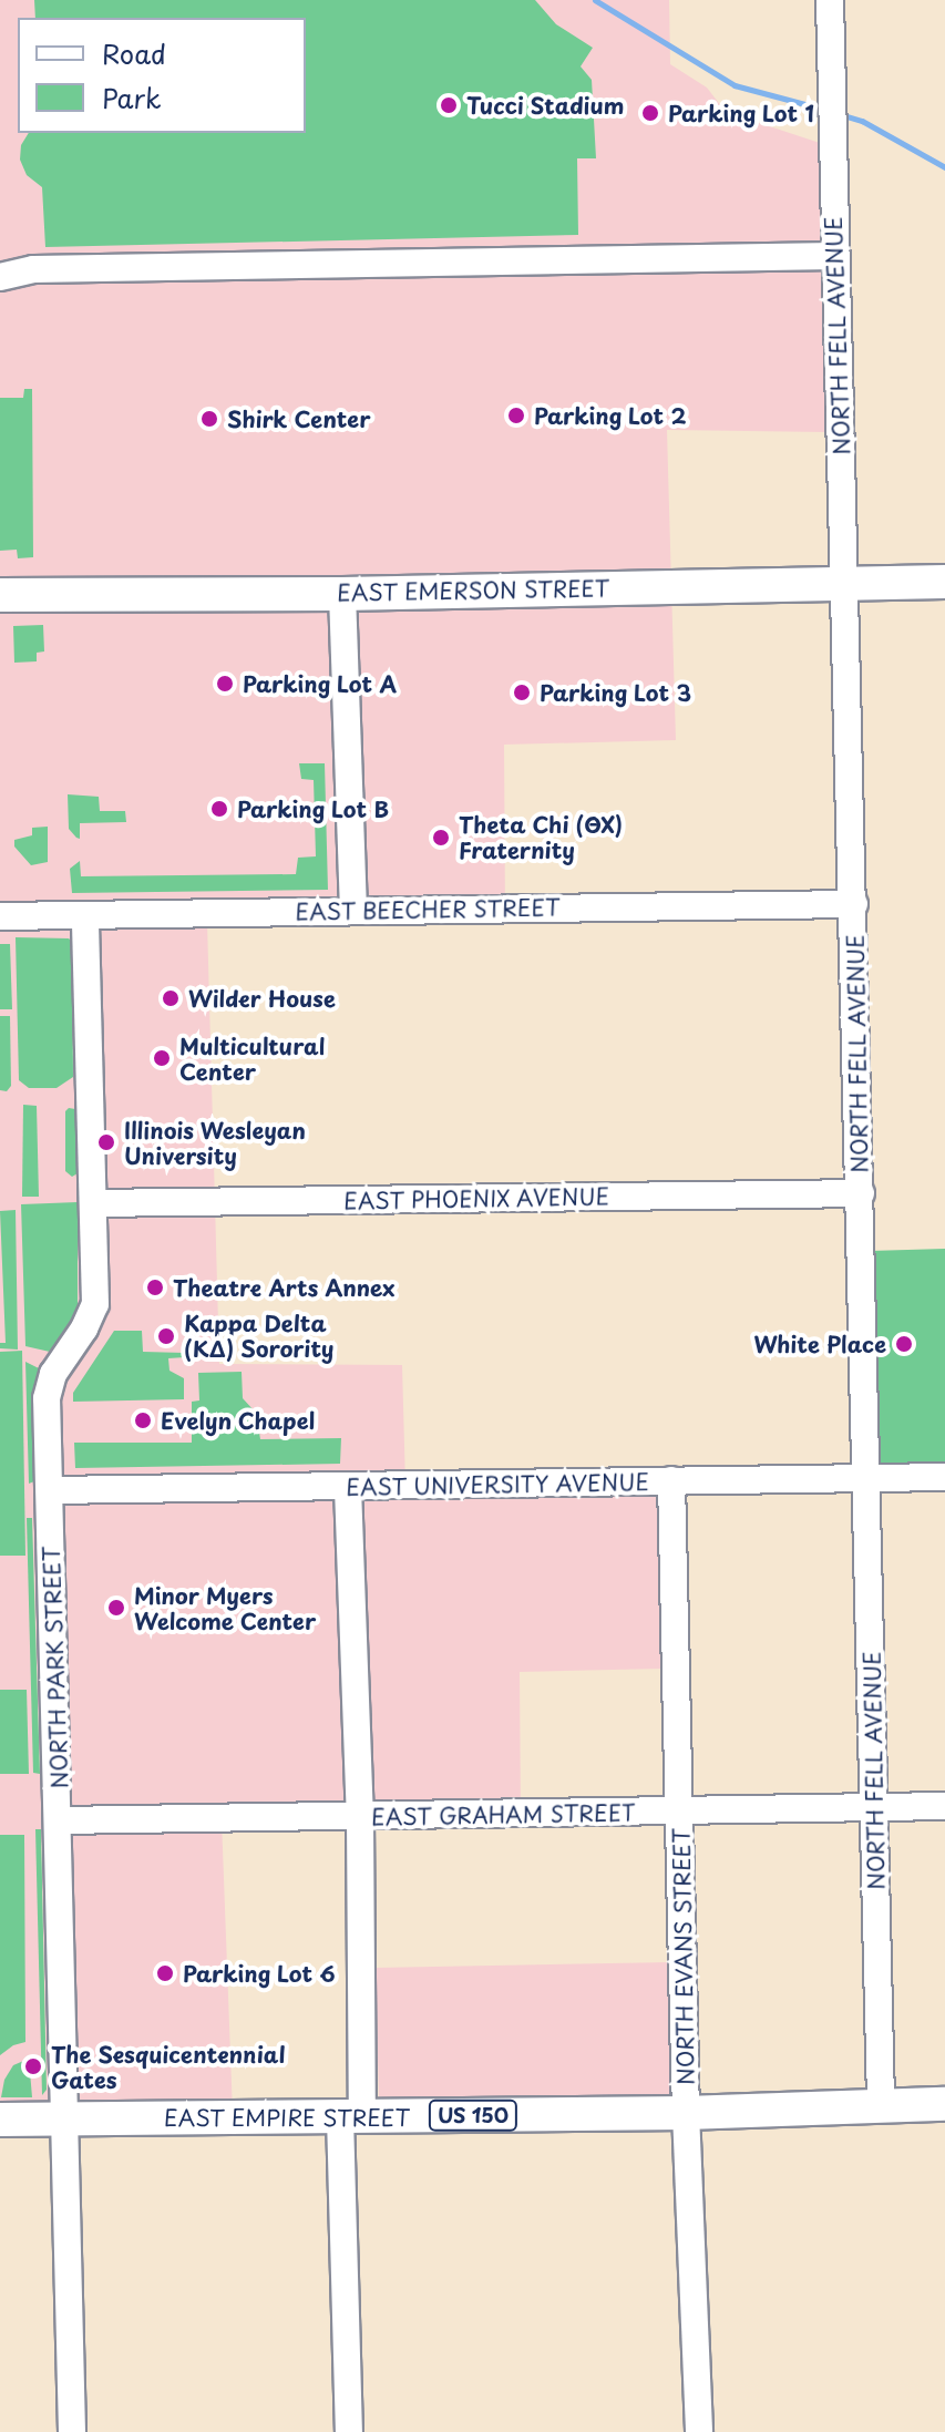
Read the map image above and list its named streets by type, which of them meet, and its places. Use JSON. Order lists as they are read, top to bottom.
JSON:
{
  "streets": {
    "main road": ["EAST EMERSON STREET", "US 150", "EAST EMPIRE STREET"],
    "street": [
      "NORTH FELL AVENUE",
      "EAST BEECHER STREET",
      "EAST PHOENIX AVENUE",
      "EAST UNIVERSITY AVENUE",
      "NORTH PARK STREET",
      "EAST GRAHAM STREET",
      "NORTH EVANS STREET"
    ]
  },
  "crossings": [
    ["NORTH FELL AVENUE", "EAST EMERSON STREET"],
    ["NORTH FELL AVENUE", "EAST BEECHER STREET"],
    ["NORTH FELL AVENUE", "EAST PHOENIX AVENUE"],
    ["NORTH FELL AVENUE", "EAST UNIVERSITY AVENUE"],
    ["NORTH FELL AVENUE", "EAST GRAHAM STREET"],
    ["NORTH FELL AVENUE", "EAST EMPIRE STREET"],
    ["EAST BEECHER STREET", "NORTH PARK STREET"],
    ["EAST PHOENIX AVENUE", "NORTH PARK STREET"],
    ["EAST UNIVERSITY AVENUE", "NORTH PARK STREET"],
    ["EAST UNIVERSITY AVENUE", "NORTH EVANS STREET"],
    ["NORTH PARK STREET", "EAST GRAHAM STREET"],
    ["NORTH PARK STREET", "EAST EMPIRE STREET"],
    ["EAST GRAHAM STREET", "NORTH EVANS STREET"],
    ["NORTH EVANS STREET", "EAST EMPIRE STREET"]
  ],
  "places": [
    "Tucci Stadium",
    "Parking Lot 1",
    "Parking Lot 2",
    "Shirk Center",
    "Parking Lot A",
    "Parking Lot 3",
    "Parking Lot B",
    "Theta Chi (ΘΧ) Fraternity",
    "Wilder House",
    "Multicultural Center",
    "Illinois Wesleyan University",
    "Theatre Arts Annex",
    "Kappa Delta (ΚΔ) Sorority",
    "White Place",
    "Evelyn Chapel",
    "Minor Myers Welcome Center",
    "Parking Lot 6",
    "The Sesquicentennial Gates"
  ],
  "legend": ["Road", "Park"]
}
